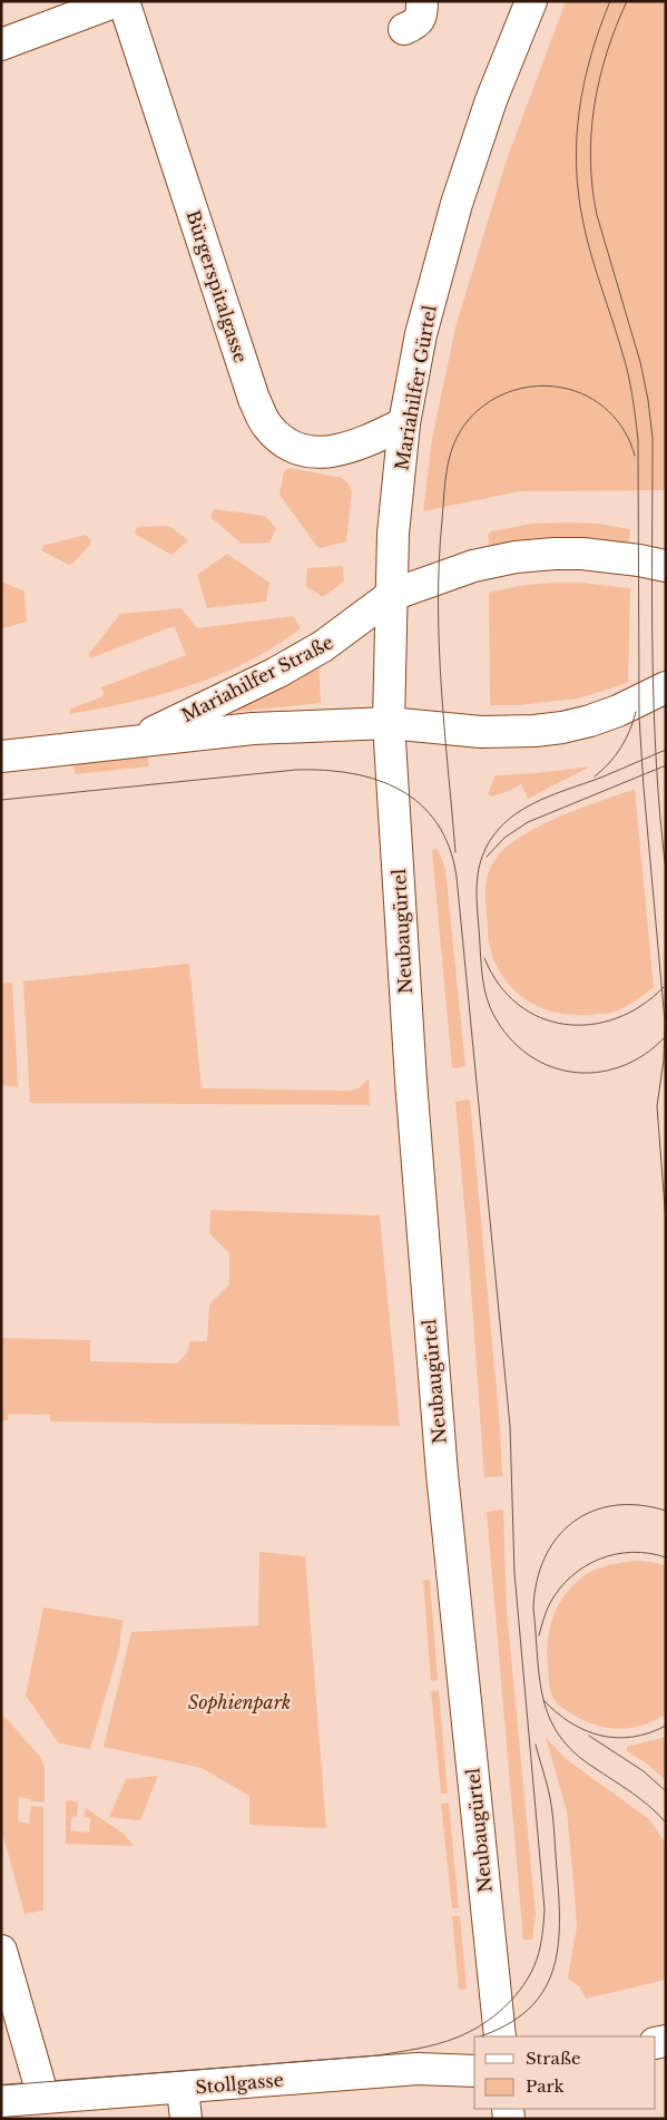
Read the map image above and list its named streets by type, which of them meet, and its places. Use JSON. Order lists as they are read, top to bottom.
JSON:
{
  "streets": {
    "street": [
      "Bürgerspitalgasse",
      "Mariahilfer Gürtel",
      "Mariahilfer Straße",
      "Neubaugürtel",
      "Stollgasse"
    ]
  },
  "crossings": [
    ["Bürgerspitalgasse", "Mariahilfer Gürtel"],
    ["Mariahilfer Gürtel", "Mariahilfer Straße"],
    ["Mariahilfer Gürtel", "Neubaugürtel"],
    ["Mariahilfer Straße", "Neubaugürtel"]
  ],
  "parks": ["Sophienpark"],
  "legend": ["Straße", "Park"]
}
